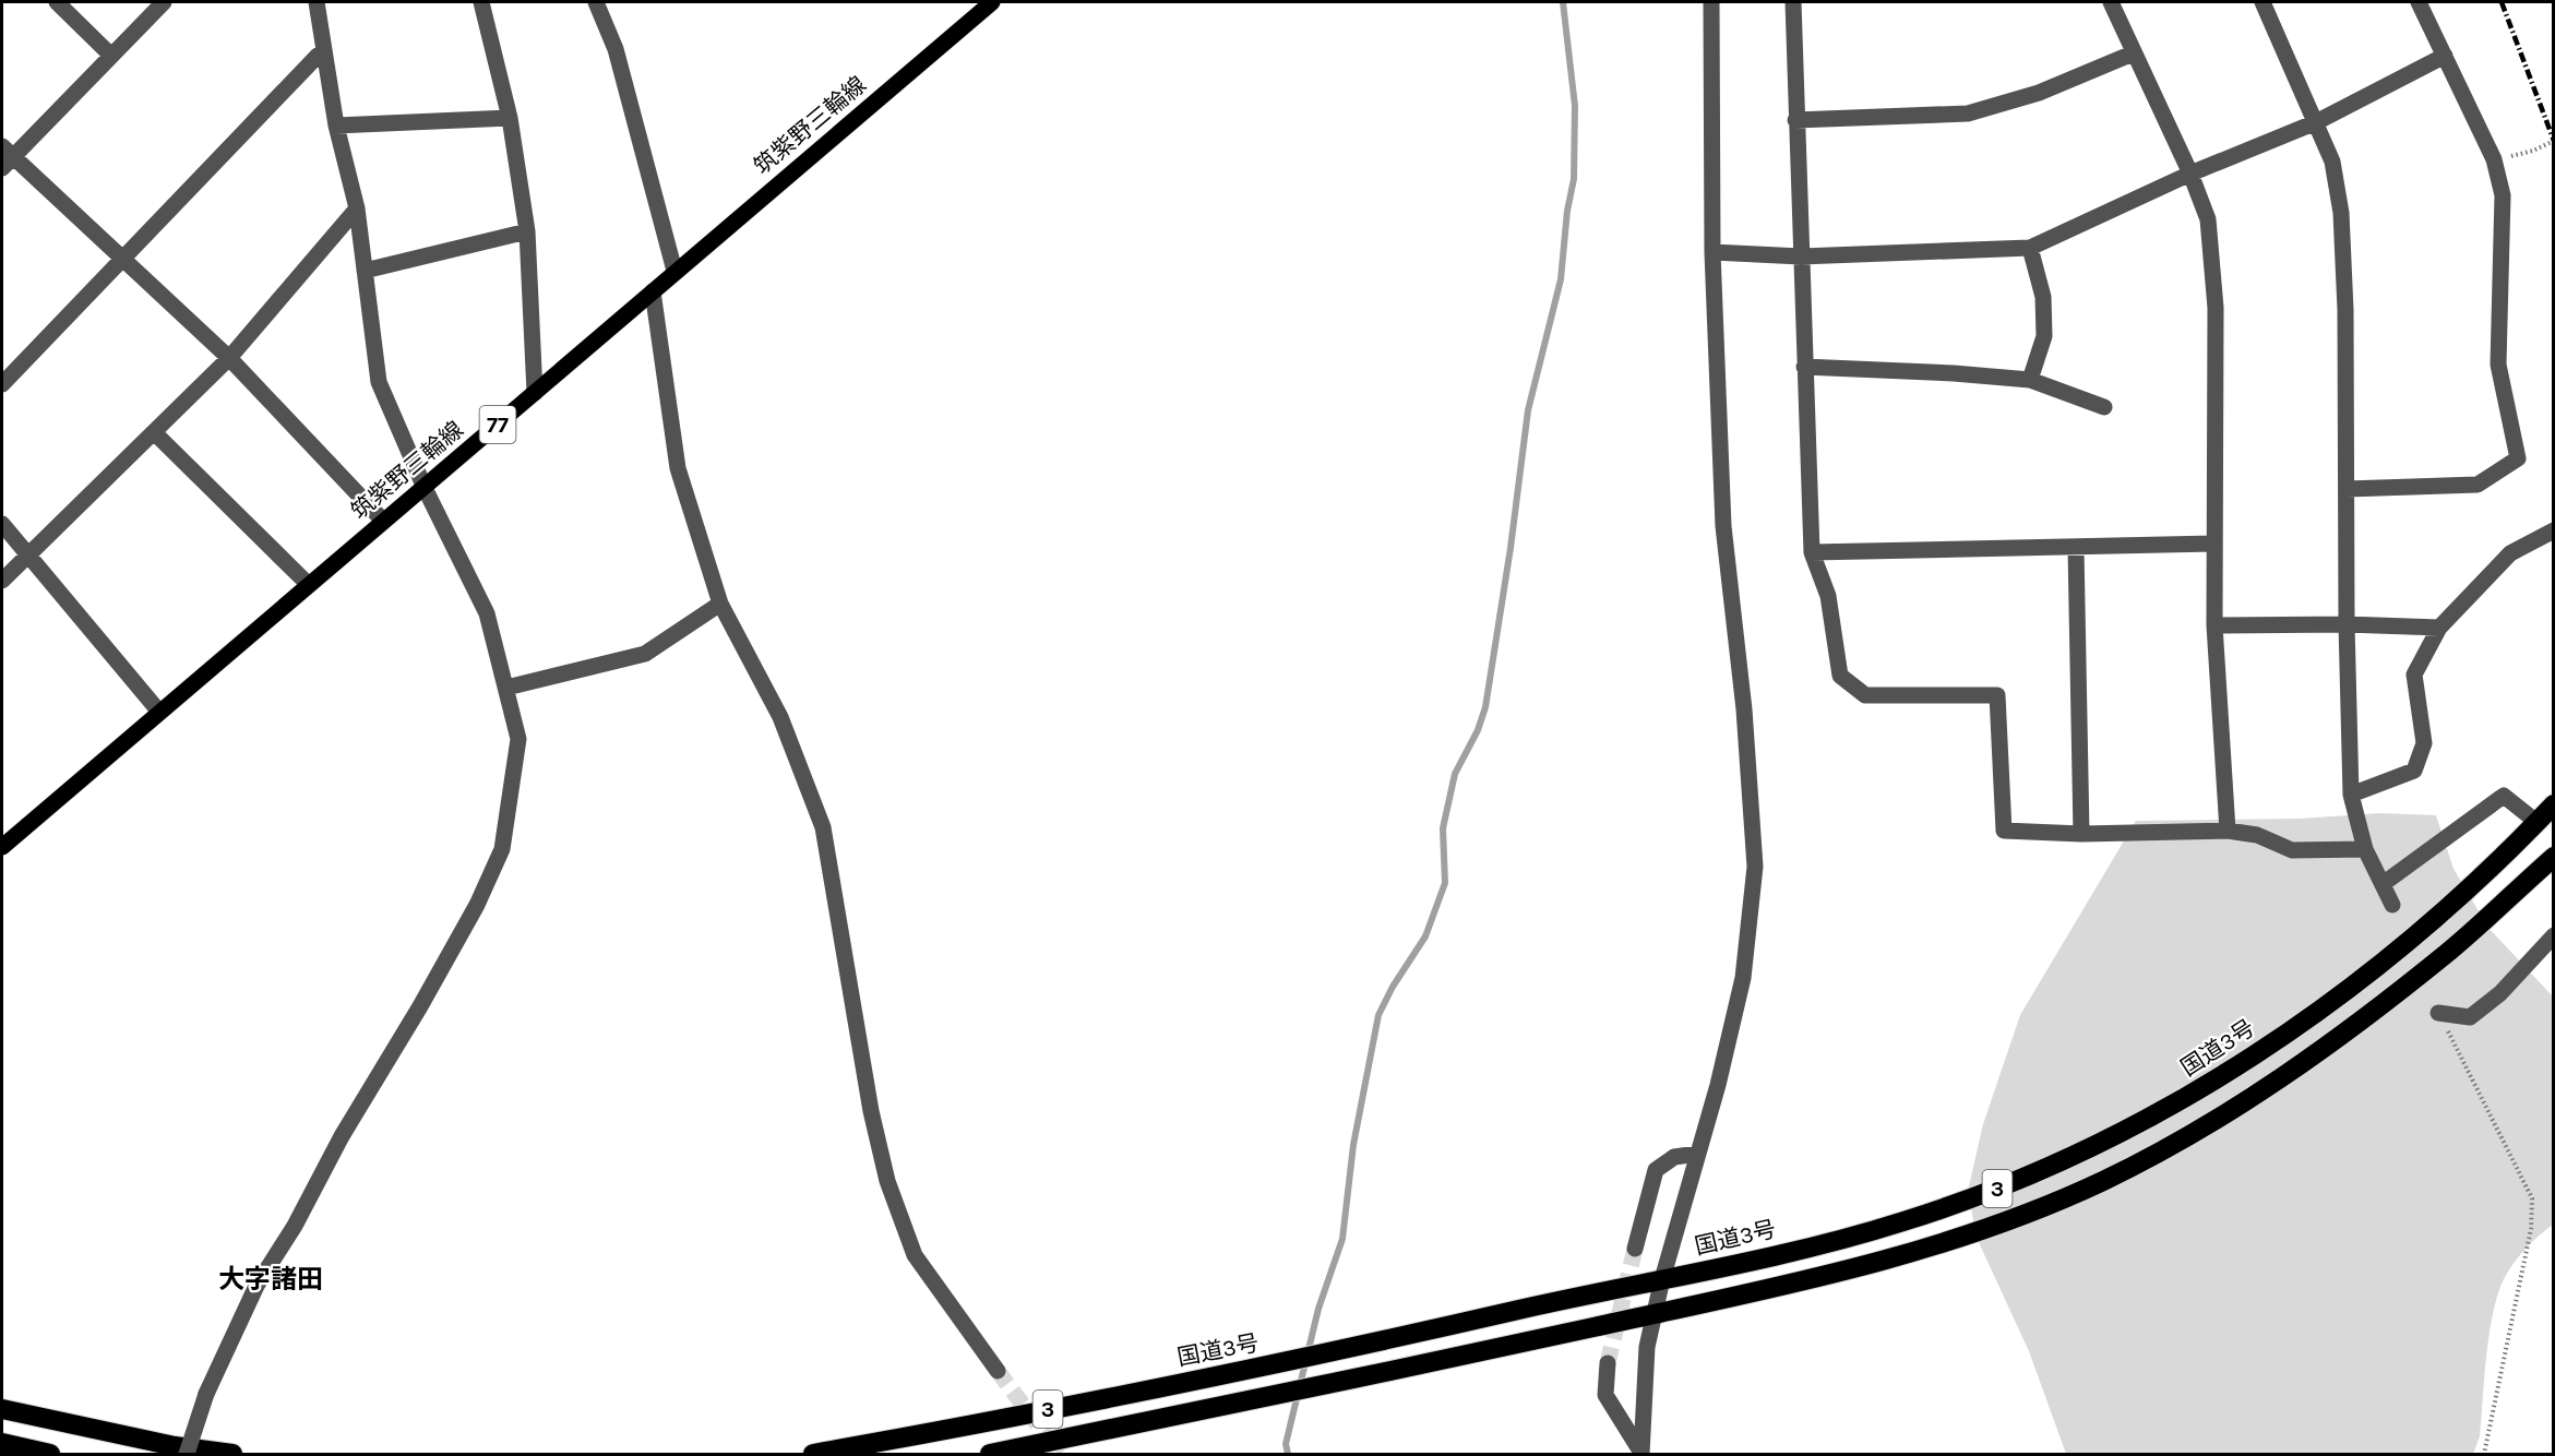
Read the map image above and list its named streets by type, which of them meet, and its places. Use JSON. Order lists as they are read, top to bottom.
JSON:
{
  "streets": {
    "highway": ["国道3号", "3"],
    "main road": ["筑紫野三輪線", "77"]
  },
  "districts": ["大字諸田"]
}
